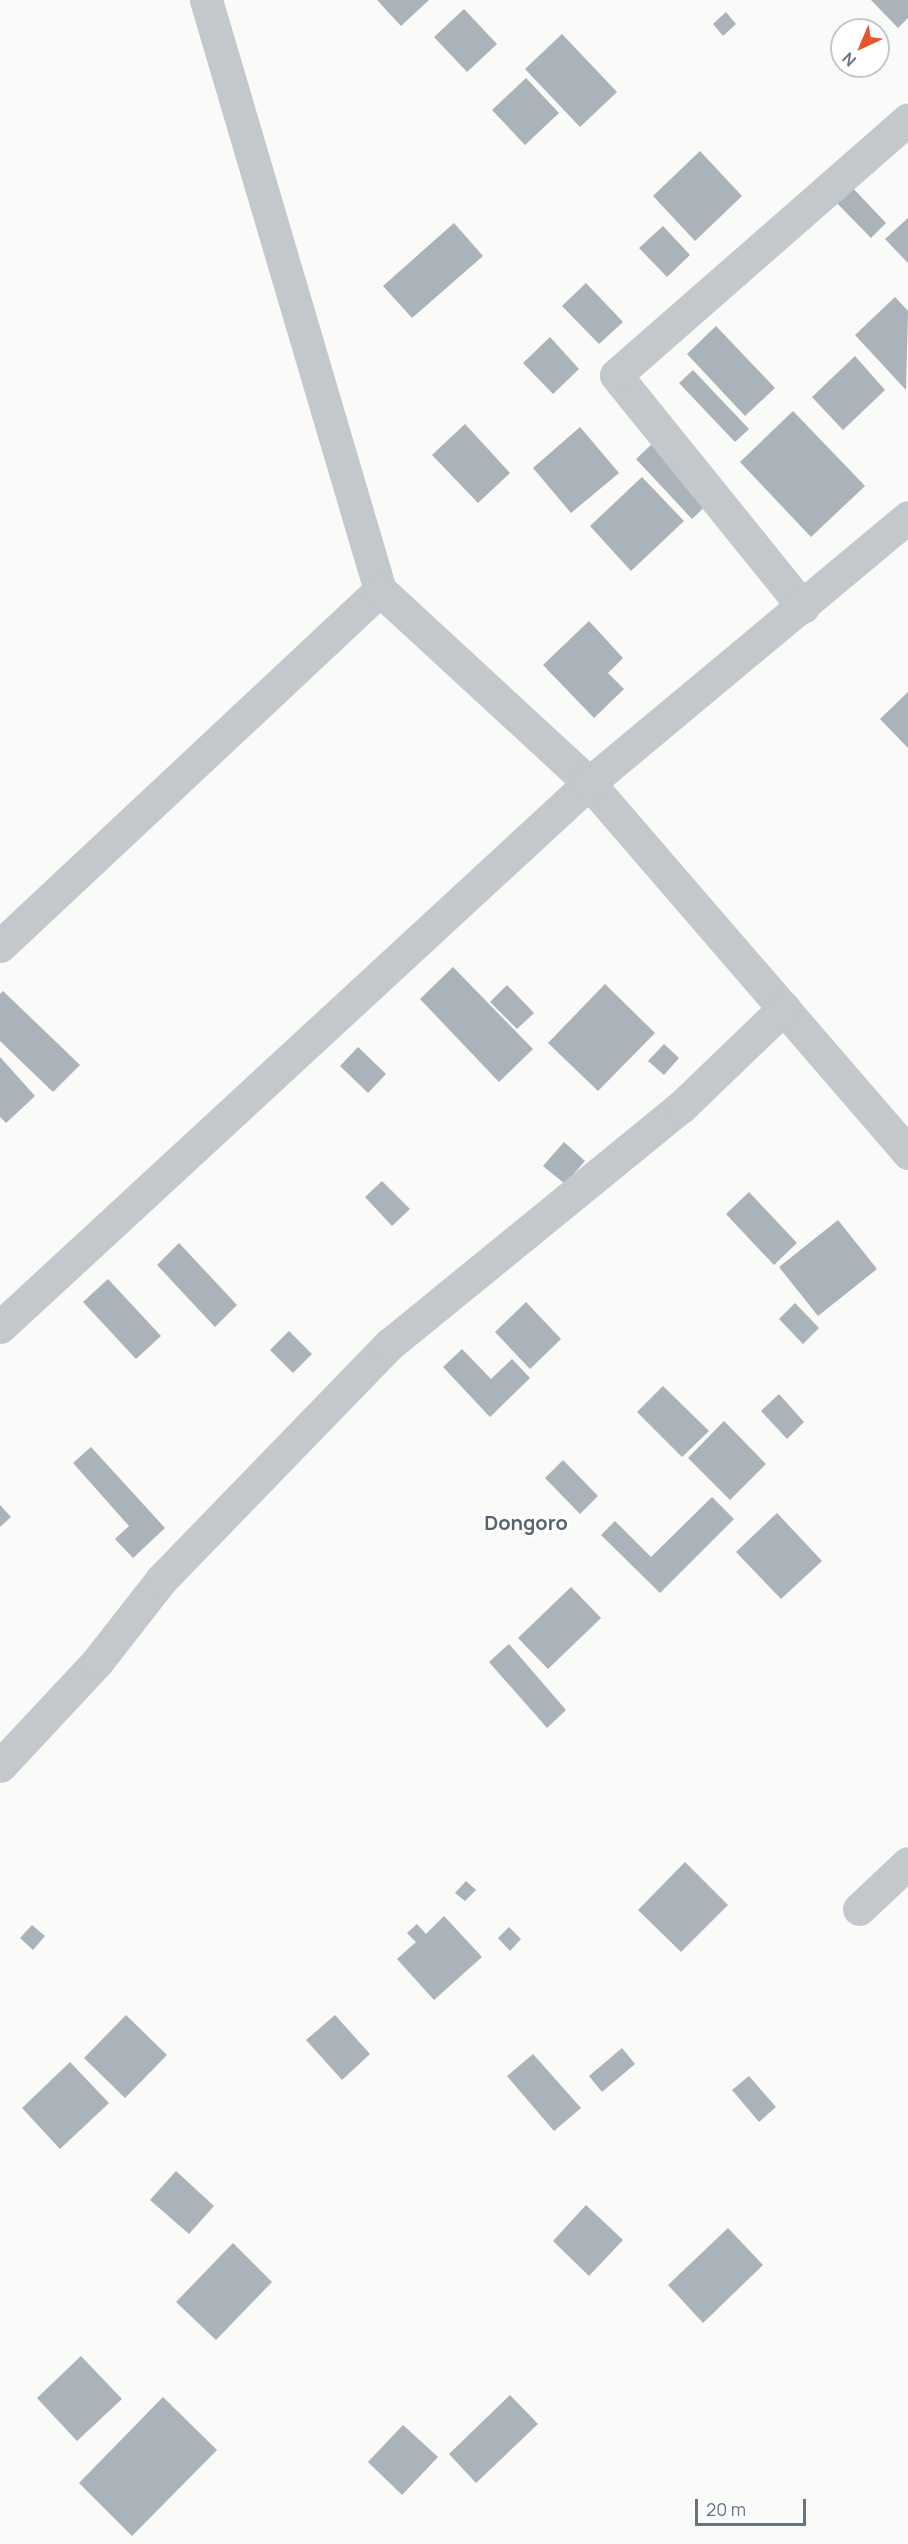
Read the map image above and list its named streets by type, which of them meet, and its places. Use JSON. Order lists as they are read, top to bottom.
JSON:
{
  "districts": ["Dongoro"],
  "scale_bar": "20 m",
  "north": "bottom left"
}
